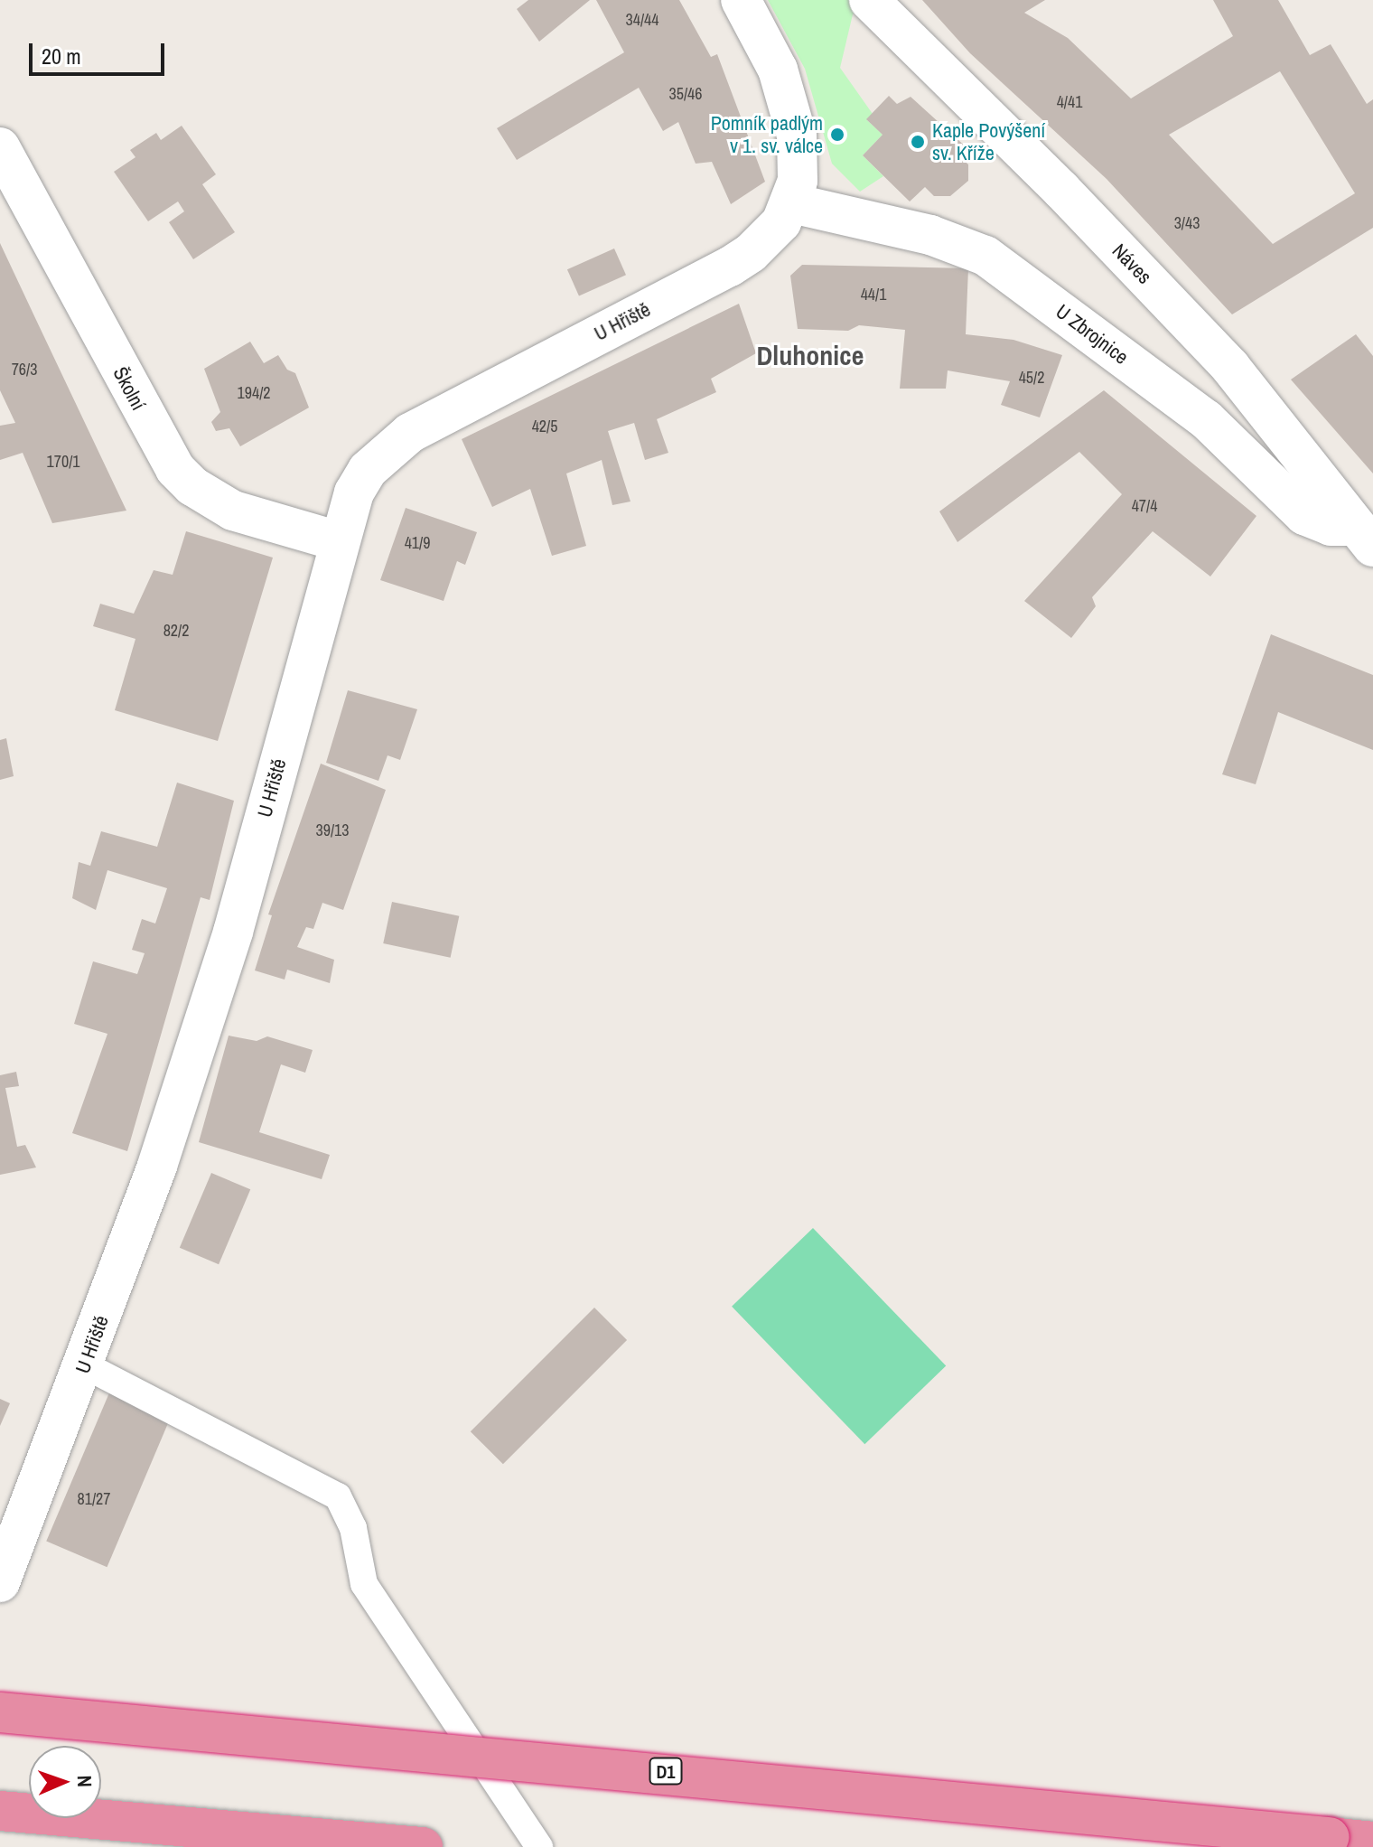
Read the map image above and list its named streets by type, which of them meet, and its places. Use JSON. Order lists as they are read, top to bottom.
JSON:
{
  "streets": {
    "highway": ["D1"],
    "street": [
      "Náves",
      "U Hřiště",
      "U Zbrojnice",
      "Školní"
    ]
  },
  "crossings": [
    ["Náves", "U Zbrojnice"],
    ["U Hřiště", "U Zbrojnice"],
    ["U Hřiště", "Školní"]
  ],
  "districts": ["Dluhonice"],
  "places": ["Pomník padlým v 1. sv. válce", "Kaple Povýšení sv. Kříže"],
  "house_numbers": [
    "34/44",
    "35/46",
    "4/41",
    "3/43",
    "44/1",
    "76/3",
    "45/2",
    "194/2",
    "42/5",
    "170/1",
    "47/4",
    "41/9",
    "82/2",
    "39/13",
    "81/27"
  ],
  "scale_bar": "20 m",
  "north": "right"
}
